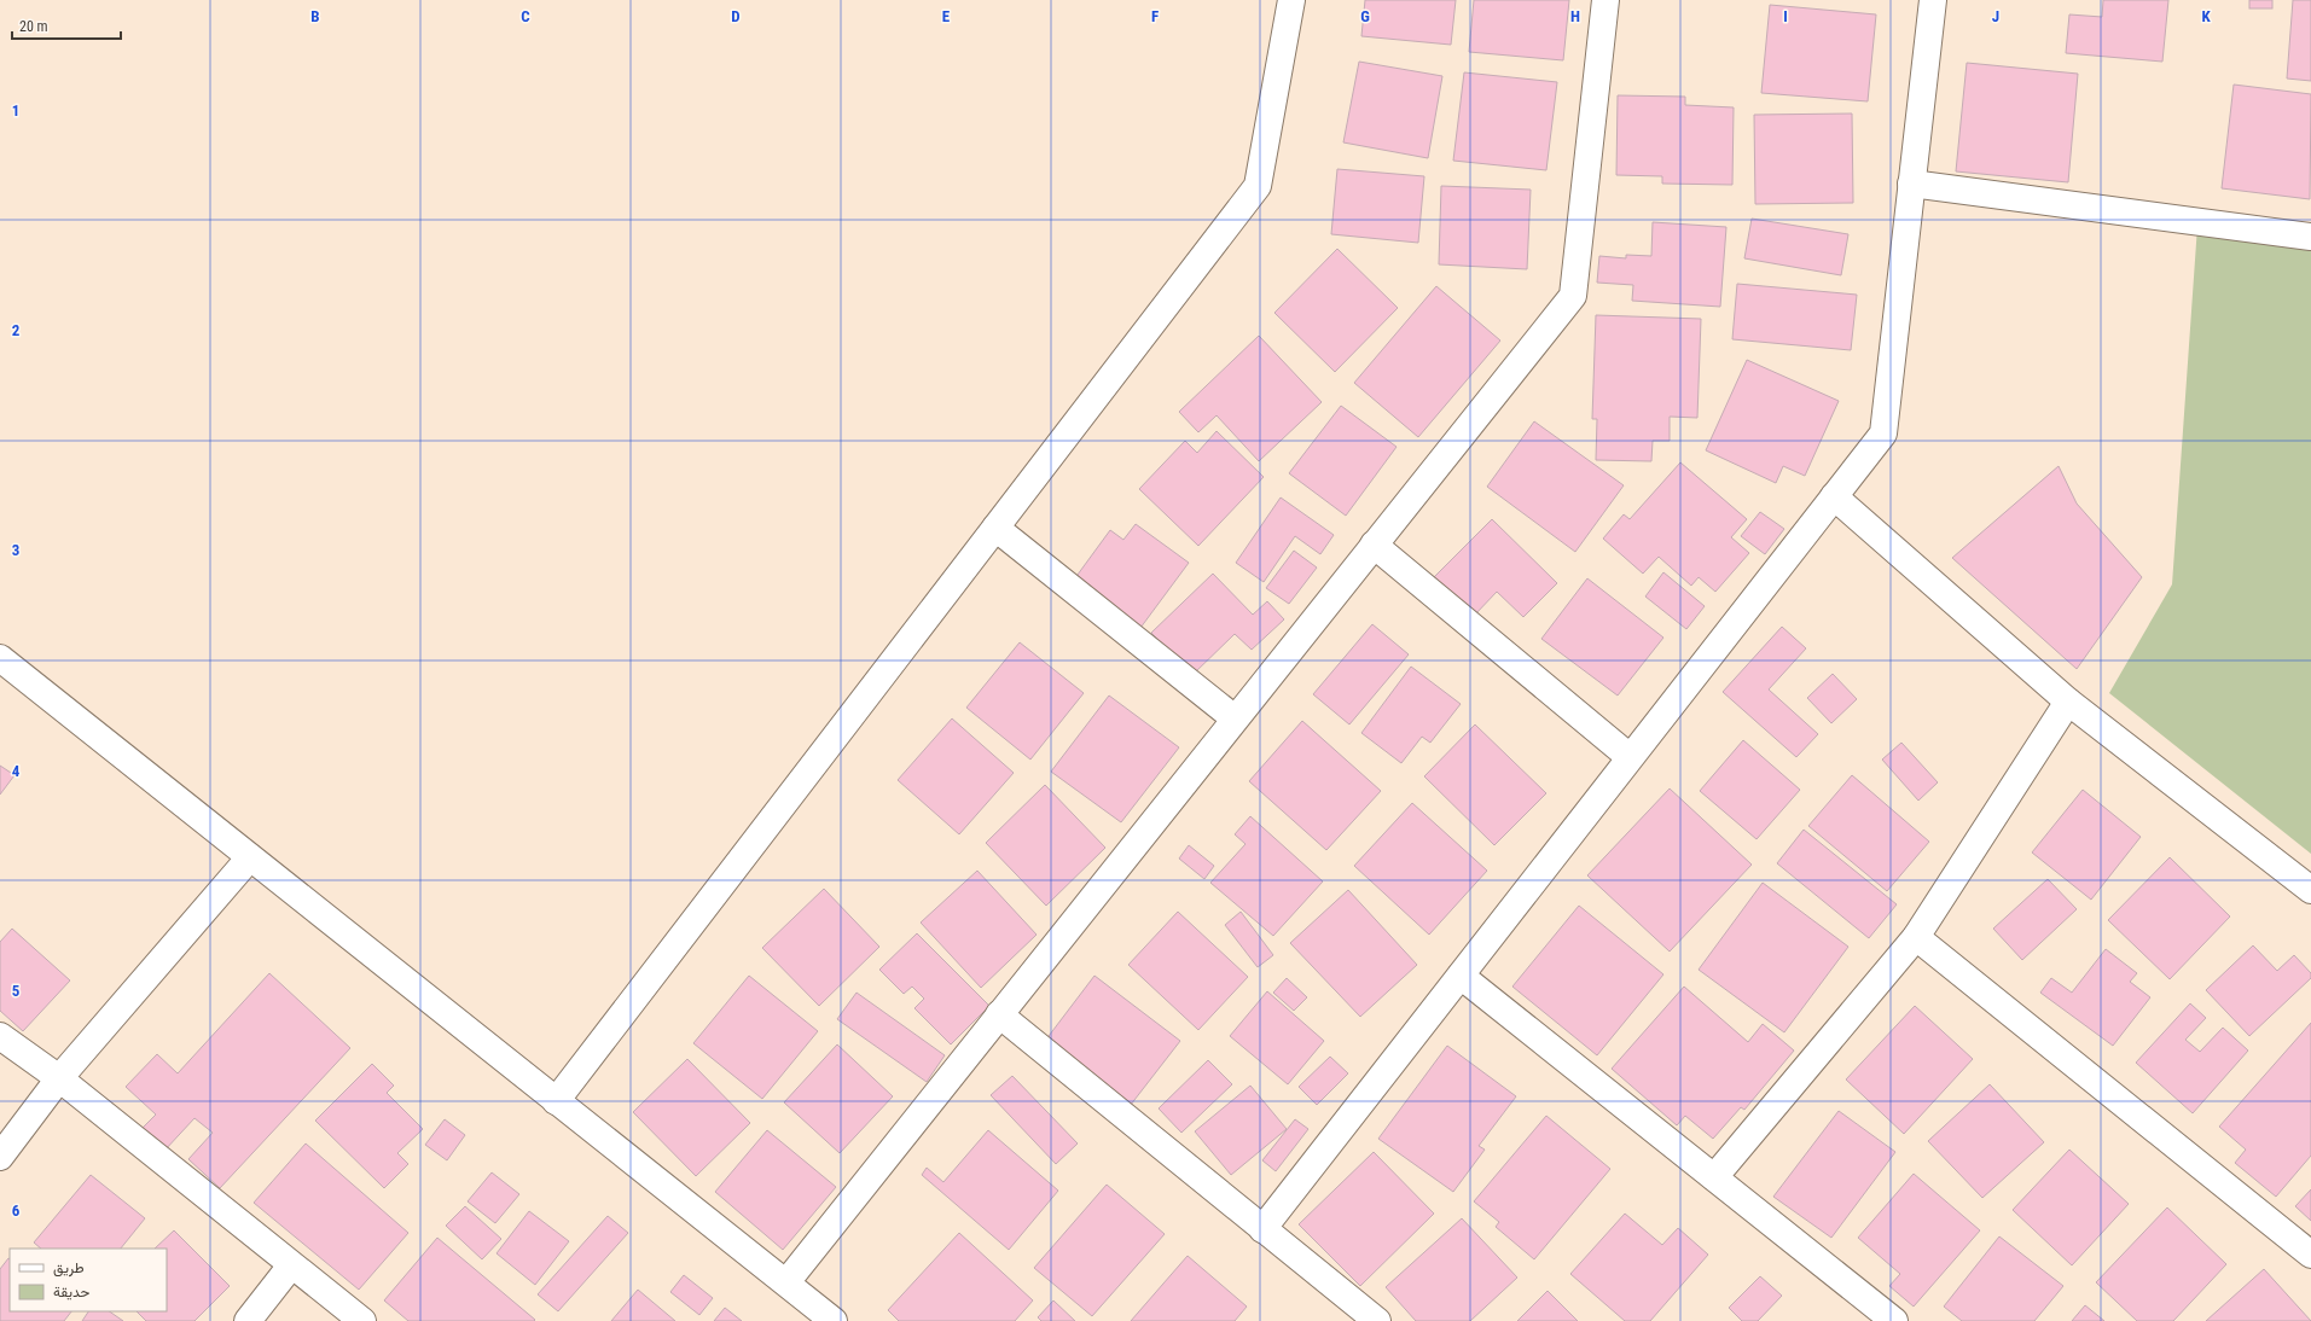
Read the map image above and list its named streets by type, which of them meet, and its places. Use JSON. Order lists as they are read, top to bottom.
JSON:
{
  "legend": ["طريق", "حديقة"],
  "scale_bar": "20 m",
  "grid": {
    "columns": [
      "B",
      "C",
      "D",
      "E",
      "F",
      "G",
      "H",
      "I",
      "J",
      "K"
    ],
    "rows": [
      "1",
      "2",
      "3",
      "4",
      "5",
      "6"
    ]
  }
}
